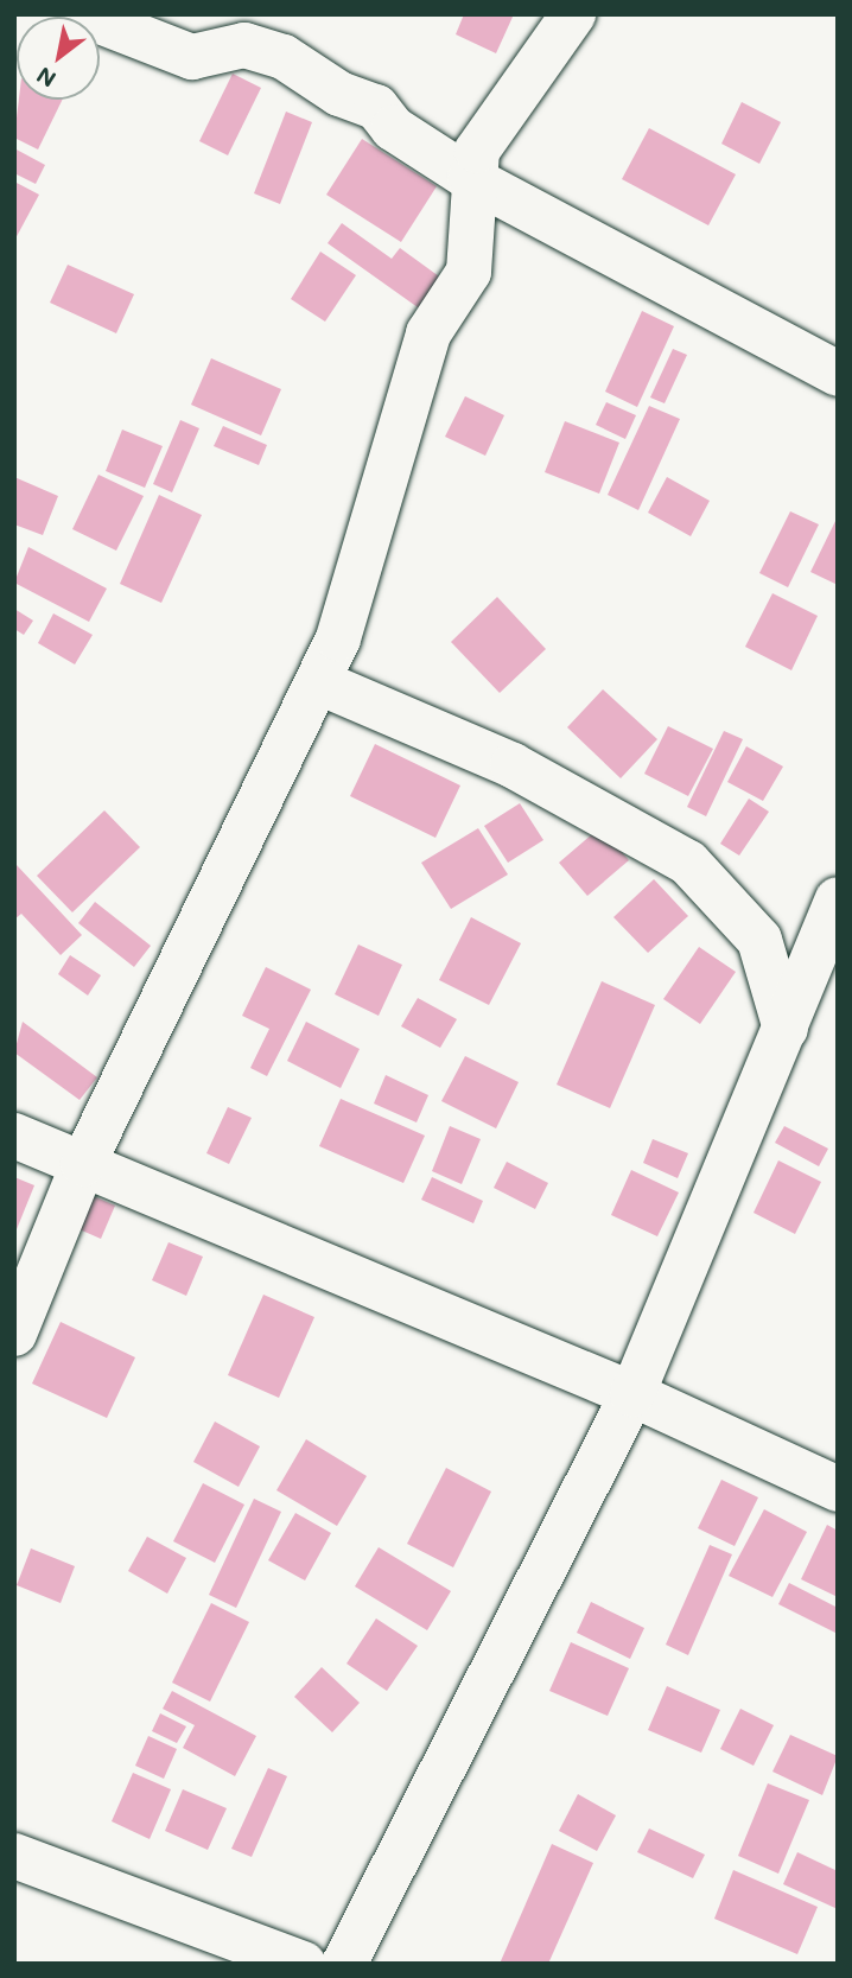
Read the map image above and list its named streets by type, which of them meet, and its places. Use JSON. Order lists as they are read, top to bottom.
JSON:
{
  "north": "bottom left"
}
